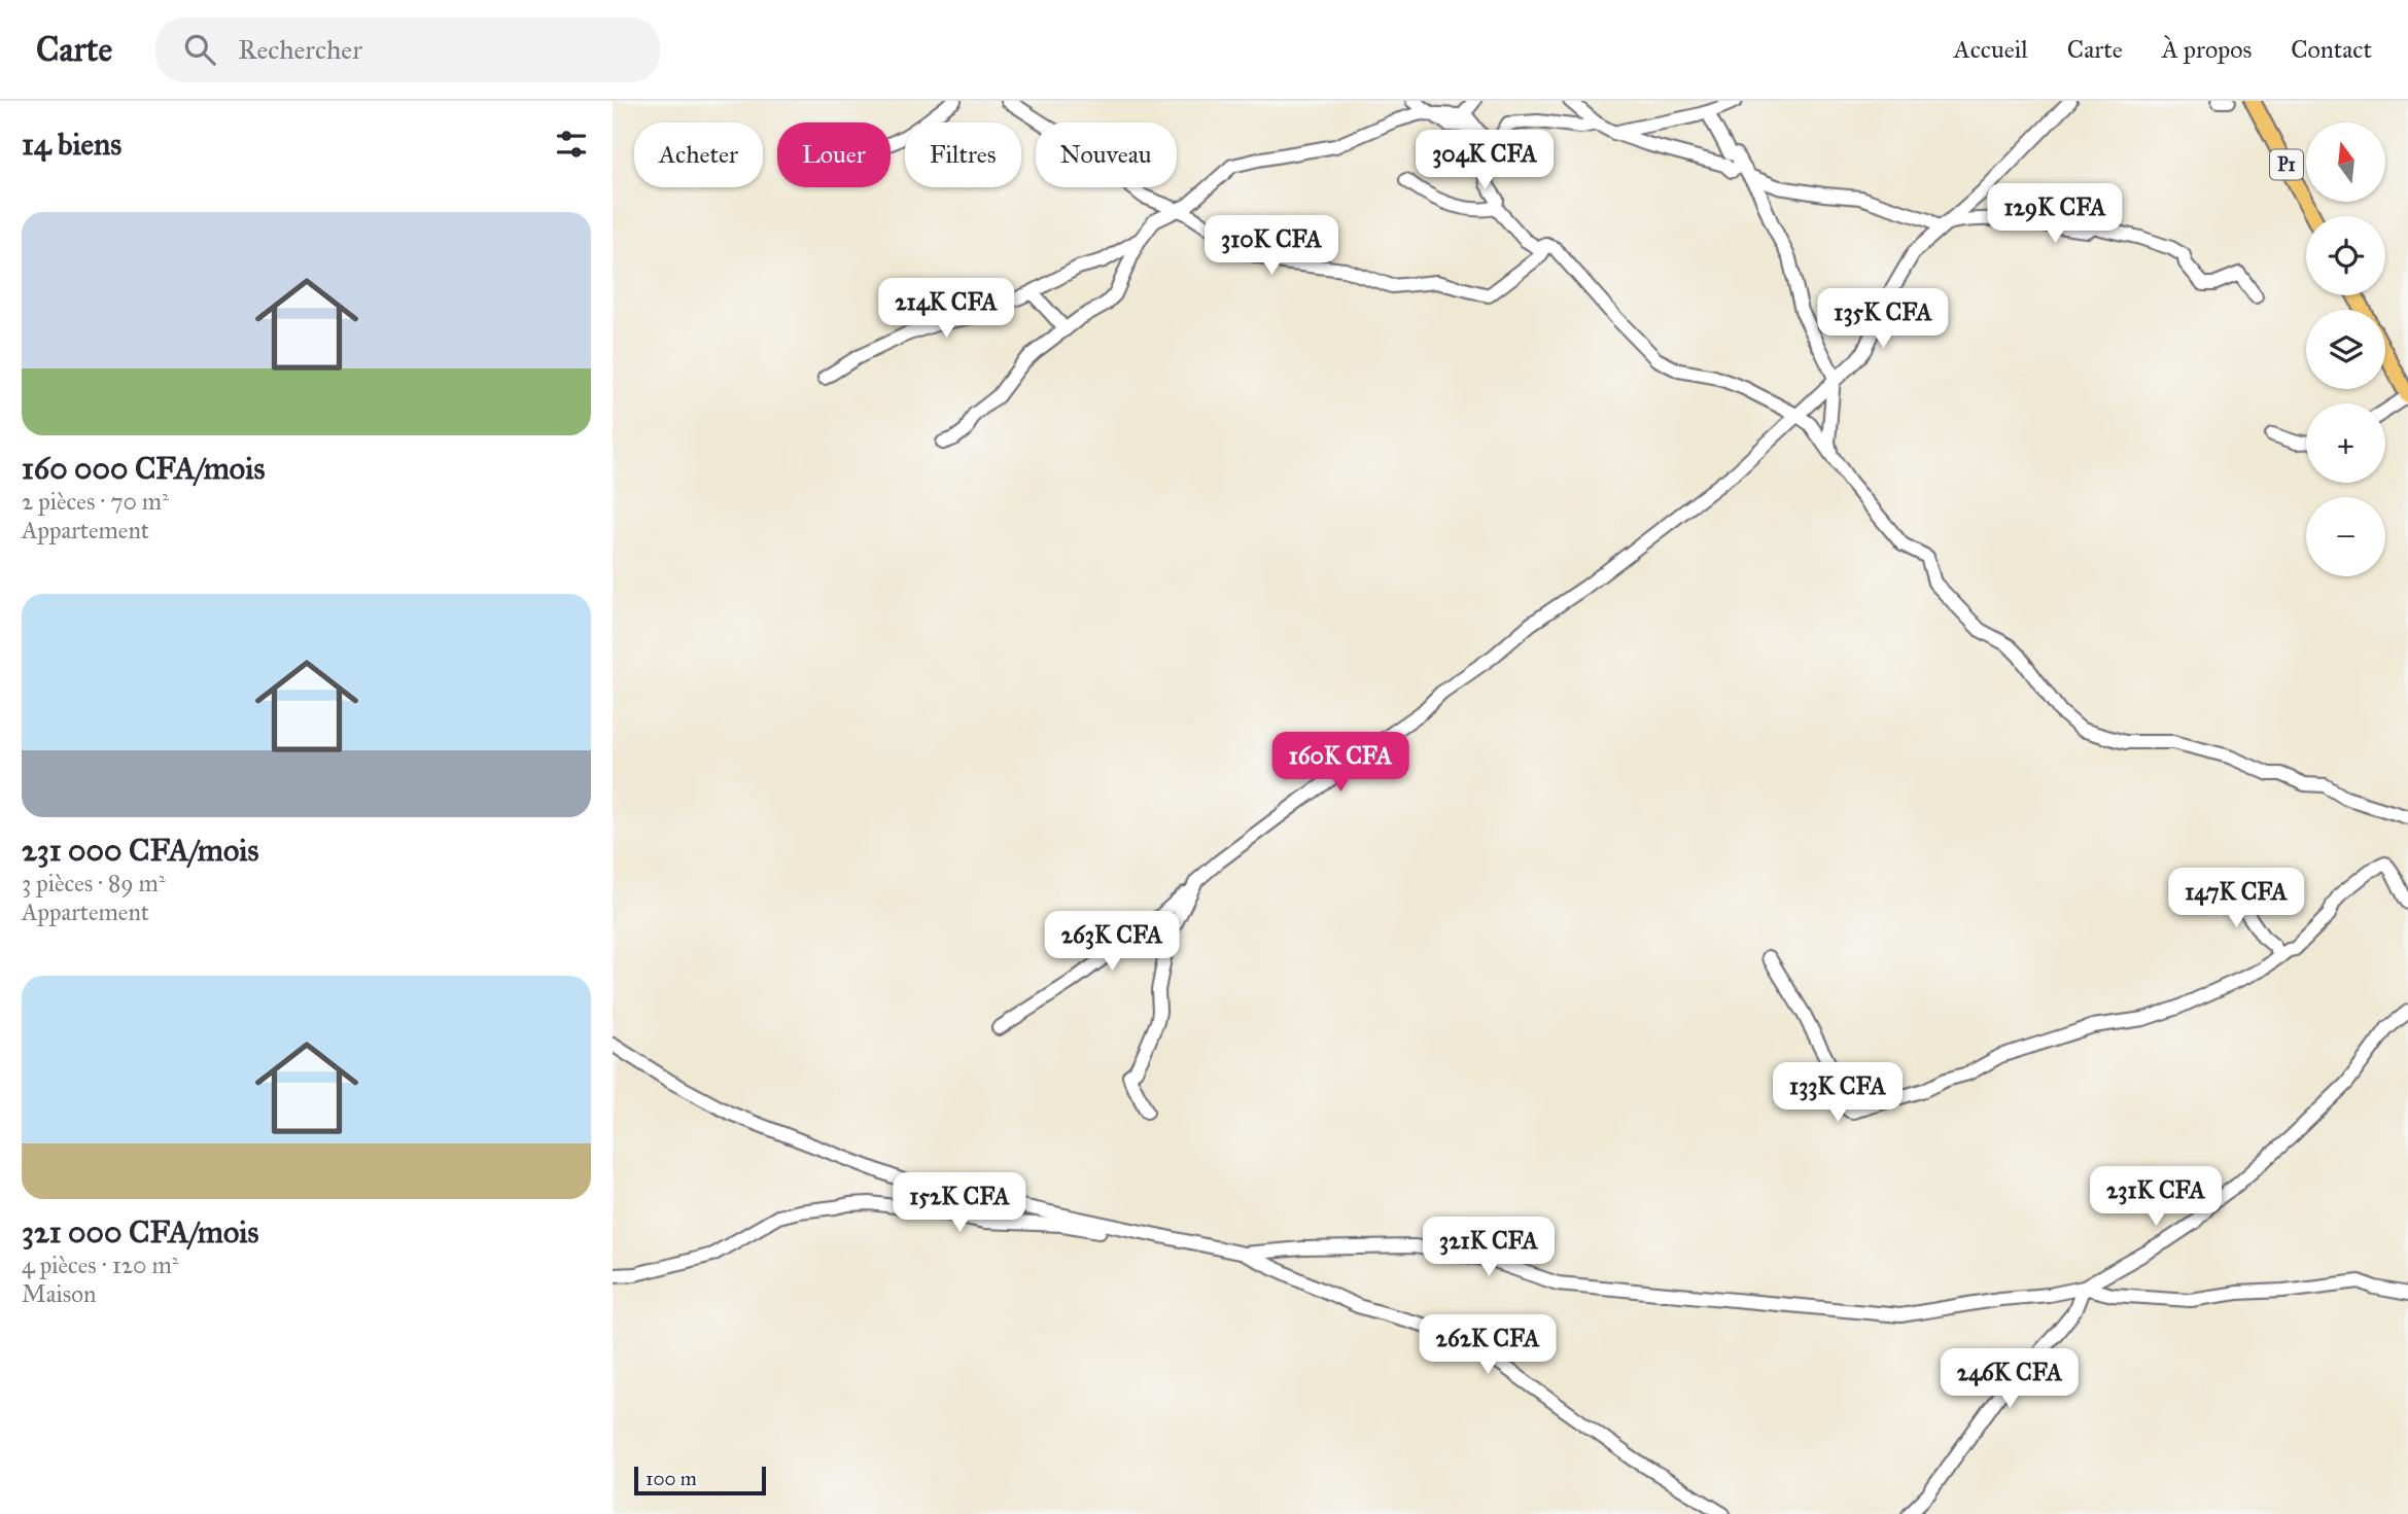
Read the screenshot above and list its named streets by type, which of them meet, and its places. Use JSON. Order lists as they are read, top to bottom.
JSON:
{
  "streets": {
    "main road": ["P1"]
  },
  "scale_bar": "100 m",
  "north": "top",
  "page": {
    "header": "Carte",
    "search": "Rechercher",
    "nav": [
      "Accueil",
      "Carte",
      "À propos",
      "Contact"
    ],
    "heading": "14 biens",
    "map_buttons": ["+", "−"],
    "chip": [
      "Acheter",
      "Louer",
      "Filtres",
      "Nouveau"
    ],
    "price": [
      "304K CFA",
      "129K CFA",
      "310K CFA",
      "214K CFA",
      "135K CFA",
      "160K CFA",
      "147K CFA",
      "263K CFA",
      "133K CFA",
      "231K CFA",
      "152K CFA",
      "321K CFA",
      "262K CFA",
      "246K CFA"
    ],
    "list": [
      {
        "name": "160 000 CFA/mois",
        "note": "2 pièces · 70 m² · Appartement"
      },
      {
        "name": "231 000 CFA/mois",
        "note": "3 pièces · 89 m² · Appartement"
      },
      {
        "name": "321 000 CFA/mois",
        "note": "4 pièces · 120 m² · Maison"
      }
    ],
    "scale": "100 m"
  }
}
